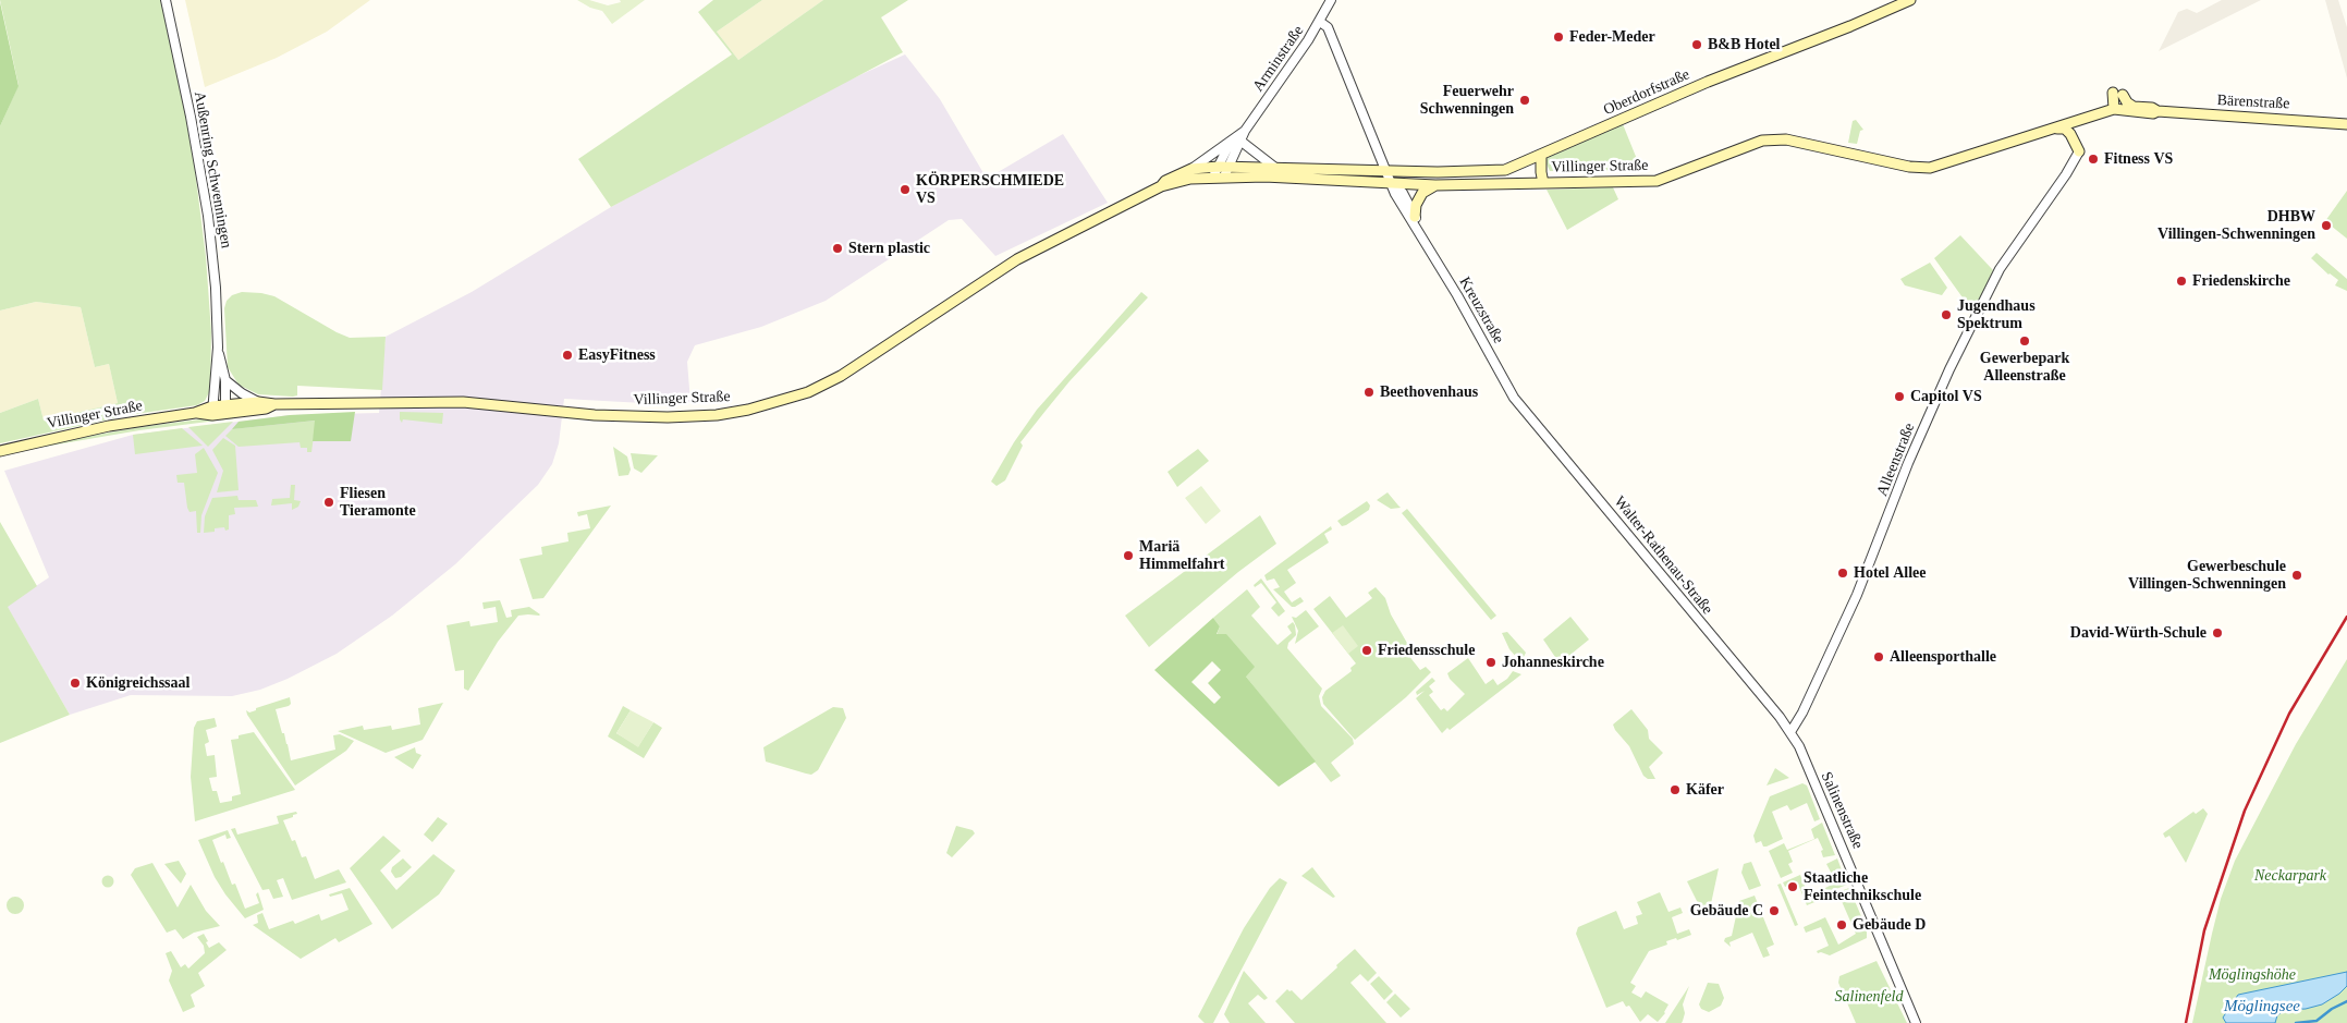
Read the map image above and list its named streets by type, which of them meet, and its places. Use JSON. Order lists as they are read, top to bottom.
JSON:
{
  "streets": {
    "main road": ["Oberdorfstraße", "Bärenstraße", "Villinger Straße"],
    "street": [
      "Arminstraße",
      "Außenring Schwenningen",
      "Kreuzstraße",
      "Alleenstraße",
      "Walter-Rathenau-Straße",
      "Salinenstraße"
    ]
  },
  "crossings": [
    ["Arminstraße", "Villinger Straße"],
    ["Arminstraße", "Kreuzstraße"],
    ["Oberdorfstraße", "Villinger Straße"],
    ["Oberdorfstraße", "Kreuzstraße"],
    ["Bärenstraße", "Villinger Straße"],
    ["Villinger Straße", "Außenring Schwenningen"],
    ["Villinger Straße", "Kreuzstraße"],
    ["Kreuzstraße", "Walter-Rathenau-Straße"],
    ["Alleenstraße", "Walter-Rathenau-Straße"],
    ["Alleenstraße", "Salinenstraße"],
    ["Walter-Rathenau-Straße", "Salinenstraße"]
  ],
  "water": ["Möglingsee"],
  "parks": ["Neckarpark", "Möglingshöhe", "Salinenfeld"],
  "places": [
    "Feder-Meder",
    "B&B Hotel",
    "Feuerwehr Schwenningen",
    "Fitness VS",
    "KÖRPERSCHMIEDE VS",
    "DHBW Villingen-Schwenningen",
    "Stern plastic",
    "Friedenskirche",
    "Jugendhaus Spektrum",
    "Gewerbepark Alleenstraße",
    "EasyFitness",
    "Beethovenhaus",
    "Capitol VS",
    "Fliesen Tieramonte",
    "Mariä Himmelfahrt",
    "Hotel Allee",
    "Gewerbeschule Villingen-Schwenningen",
    "David-Würth-Schule",
    "Friedensschule",
    "Alleensporthalle",
    "Johanneskirche",
    "Königreichssaal",
    "Käfer",
    "Staatliche Feintechnikschule",
    "Gebäude C",
    "Gebäude D"
  ]
}
